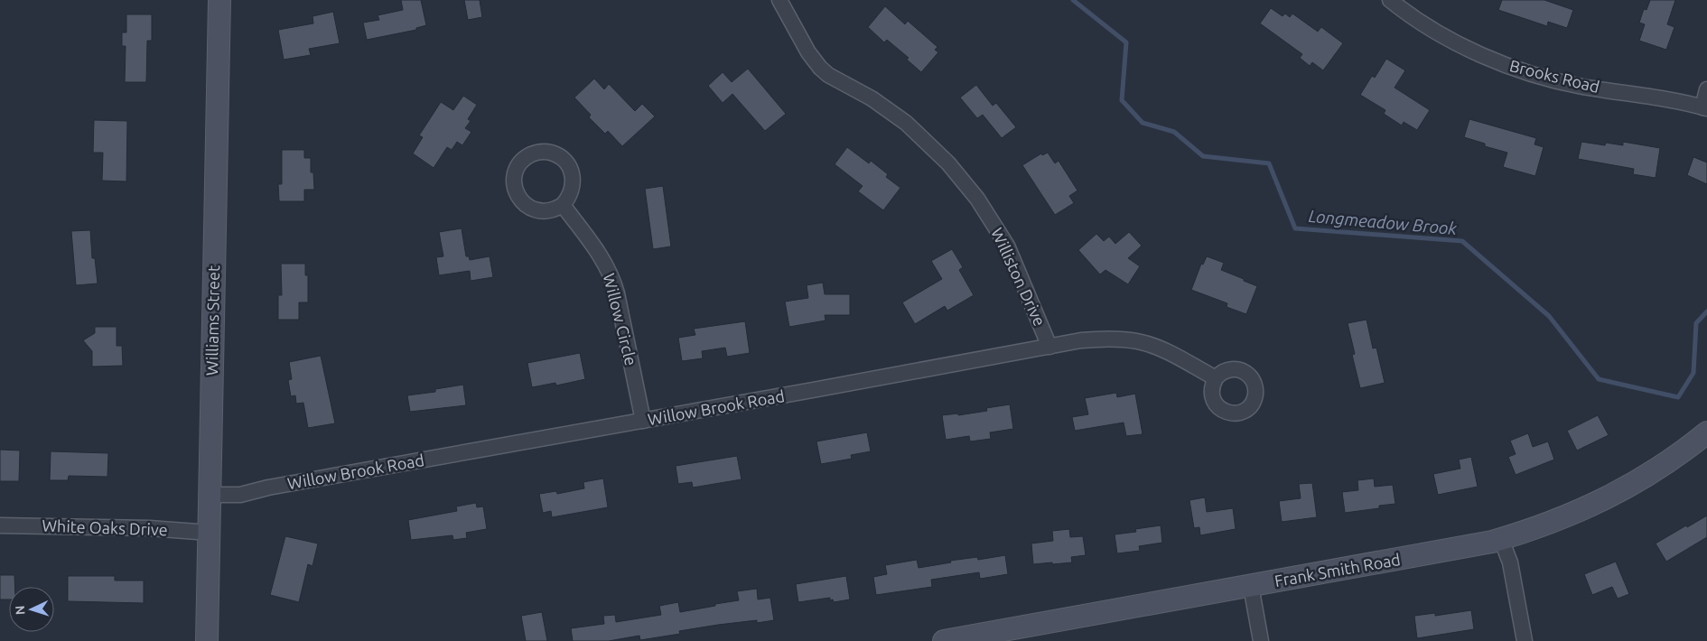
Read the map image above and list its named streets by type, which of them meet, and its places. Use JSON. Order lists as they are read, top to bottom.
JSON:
{
  "streets": {
    "street": [
      "Brooks Road",
      "Williston Drive",
      "Willow Circle",
      "Williams Street",
      "Willow Brook Road",
      "White Oaks Drive",
      "Frank Smith Road"
    ]
  },
  "crossings": [
    ["Williston Drive", "Willow Brook Road"],
    ["Willow Circle", "Willow Brook Road"],
    ["Williams Street", "Willow Brook Road"],
    ["Williams Street", "White Oaks Drive"]
  ],
  "water": ["Longmeadow Brook"],
  "north": "left"
}
